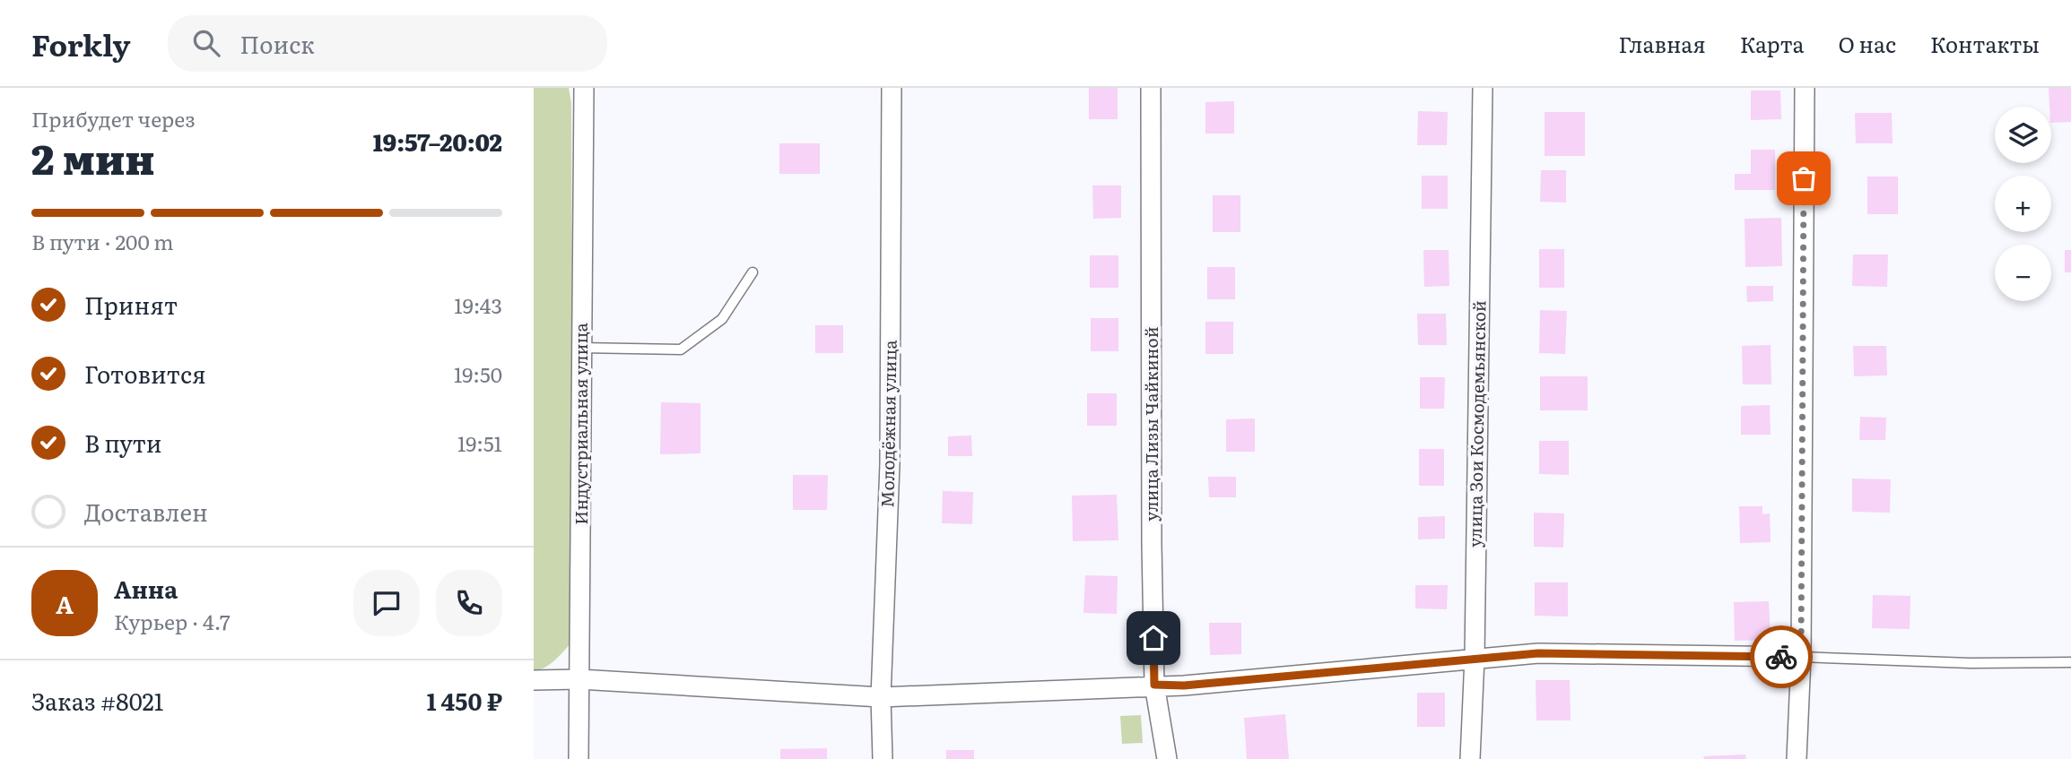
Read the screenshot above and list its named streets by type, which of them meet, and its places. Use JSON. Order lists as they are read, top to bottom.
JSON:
{
  "streets": {
    "street": [
      "Индустриальная улица",
      "Молодёжная улица",
      "улица Лизы Чайкиной",
      "улица Зои Космодемьянской"
    ]
  },
  "page": {
    "header": "Forkly",
    "search": "Поиск",
    "nav": [
      "Главная",
      "Карта",
      "О нас",
      "Контакты"
    ],
    "heading": ["2 мин", "Прибудет через", "19:57–20:02"],
    "panel": [
      "Анна",
      "Курьер · 4.7",
      "Заказ #8021",
      "1 450 ₽"
    ],
    "map_buttons": ["+", "−"],
    "bar": "В пути · 200 m",
    "list": [
      ["Принят", "19:43"],
      ["Готовится", "19:50"],
      ["В пути", "19:51"],
      "Доставлен"
    ],
    "round": "А"
  }
}
